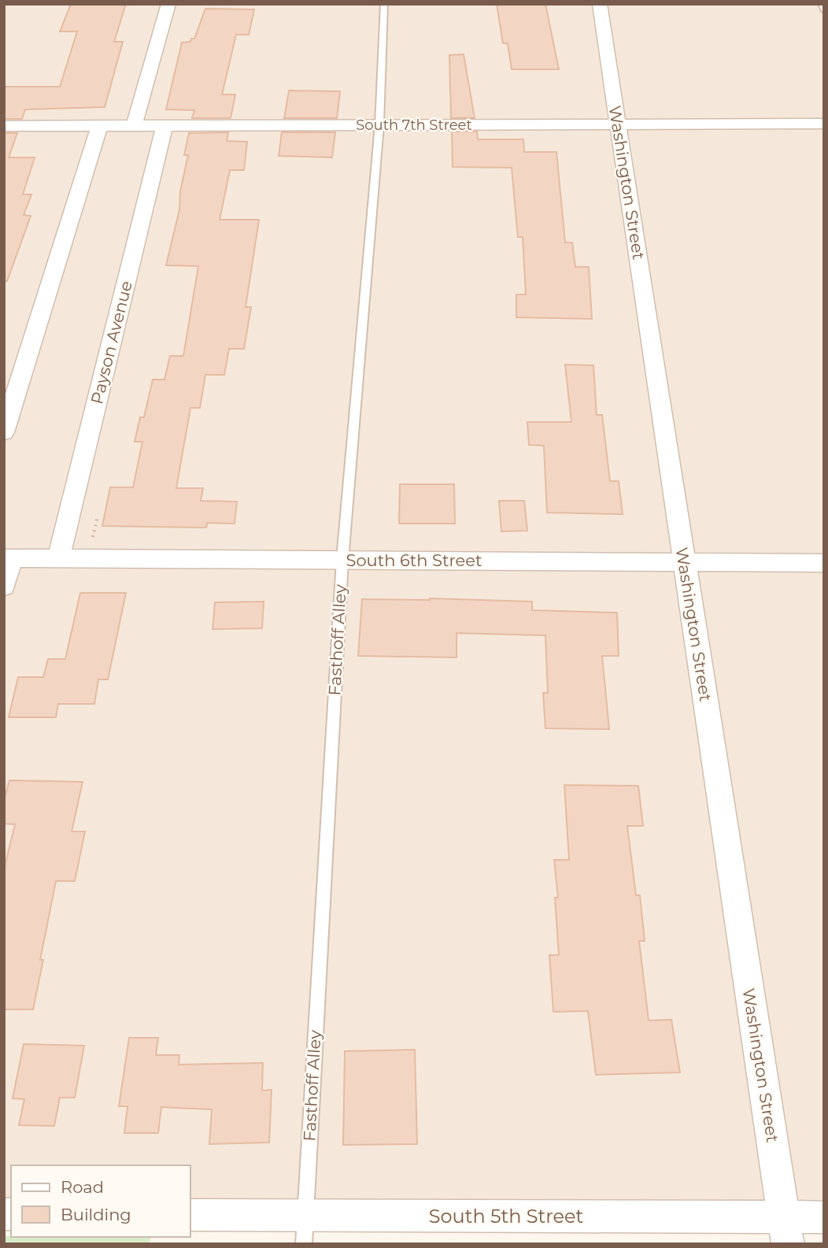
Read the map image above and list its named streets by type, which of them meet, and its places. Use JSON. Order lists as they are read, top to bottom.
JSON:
{
  "streets": {
    "street": [
      "South 7th Street",
      "Washington Street",
      "Payson Avenue",
      "South 6th Street",
      "South 5th Street"
    ],
    "lane": ["Fasthoff Alley"]
  },
  "crossings": [
    ["South 7th Street", "Washington Street"],
    ["South 7th Street", "Payson Avenue"],
    ["South 7th Street", "Fasthoff Alley"],
    ["Washington Street", "South 6th Street"],
    ["Washington Street", "South 5th Street"],
    ["Payson Avenue", "South 6th Street"],
    ["South 6th Street", "Fasthoff Alley"],
    ["Fasthoff Alley", "South 5th Street"]
  ],
  "legend": ["Road", "Building"]
}
